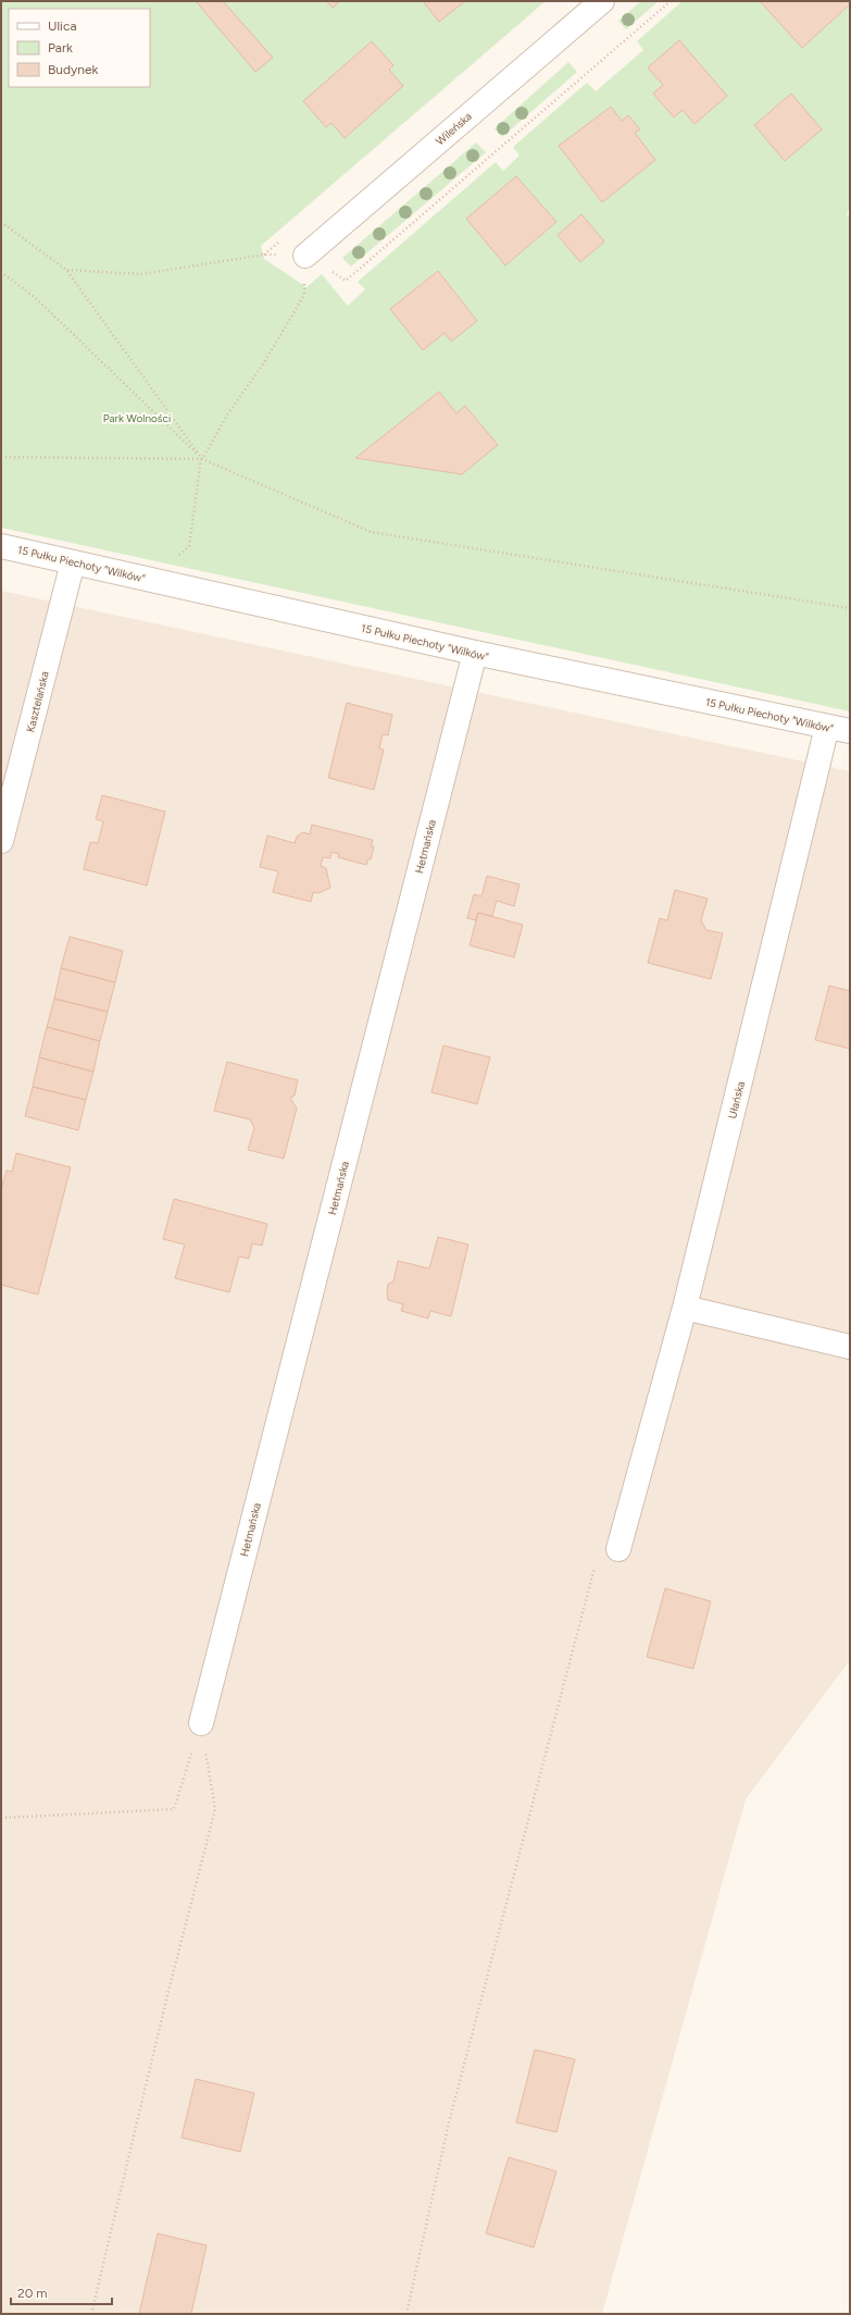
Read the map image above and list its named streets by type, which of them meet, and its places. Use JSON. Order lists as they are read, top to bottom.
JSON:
{
  "streets": {
    "street": [
      "Wileńska",
      "15 Pułku Piechoty \"Wilków\"",
      "Kasztelańska",
      "Hetmańska",
      "Ułańska"
    ]
  },
  "crossings": [
    ["15 Pułku Piechoty \"Wilków\"", "Kasztelańska"],
    ["15 Pułku Piechoty \"Wilków\"", "Hetmańska"],
    ["15 Pułku Piechoty \"Wilków\"", "Ułańska"]
  ],
  "parks": ["Park Wolności"],
  "legend": ["Ulica", "Park", "Budynek"],
  "scale_bar": "20 m"
}
